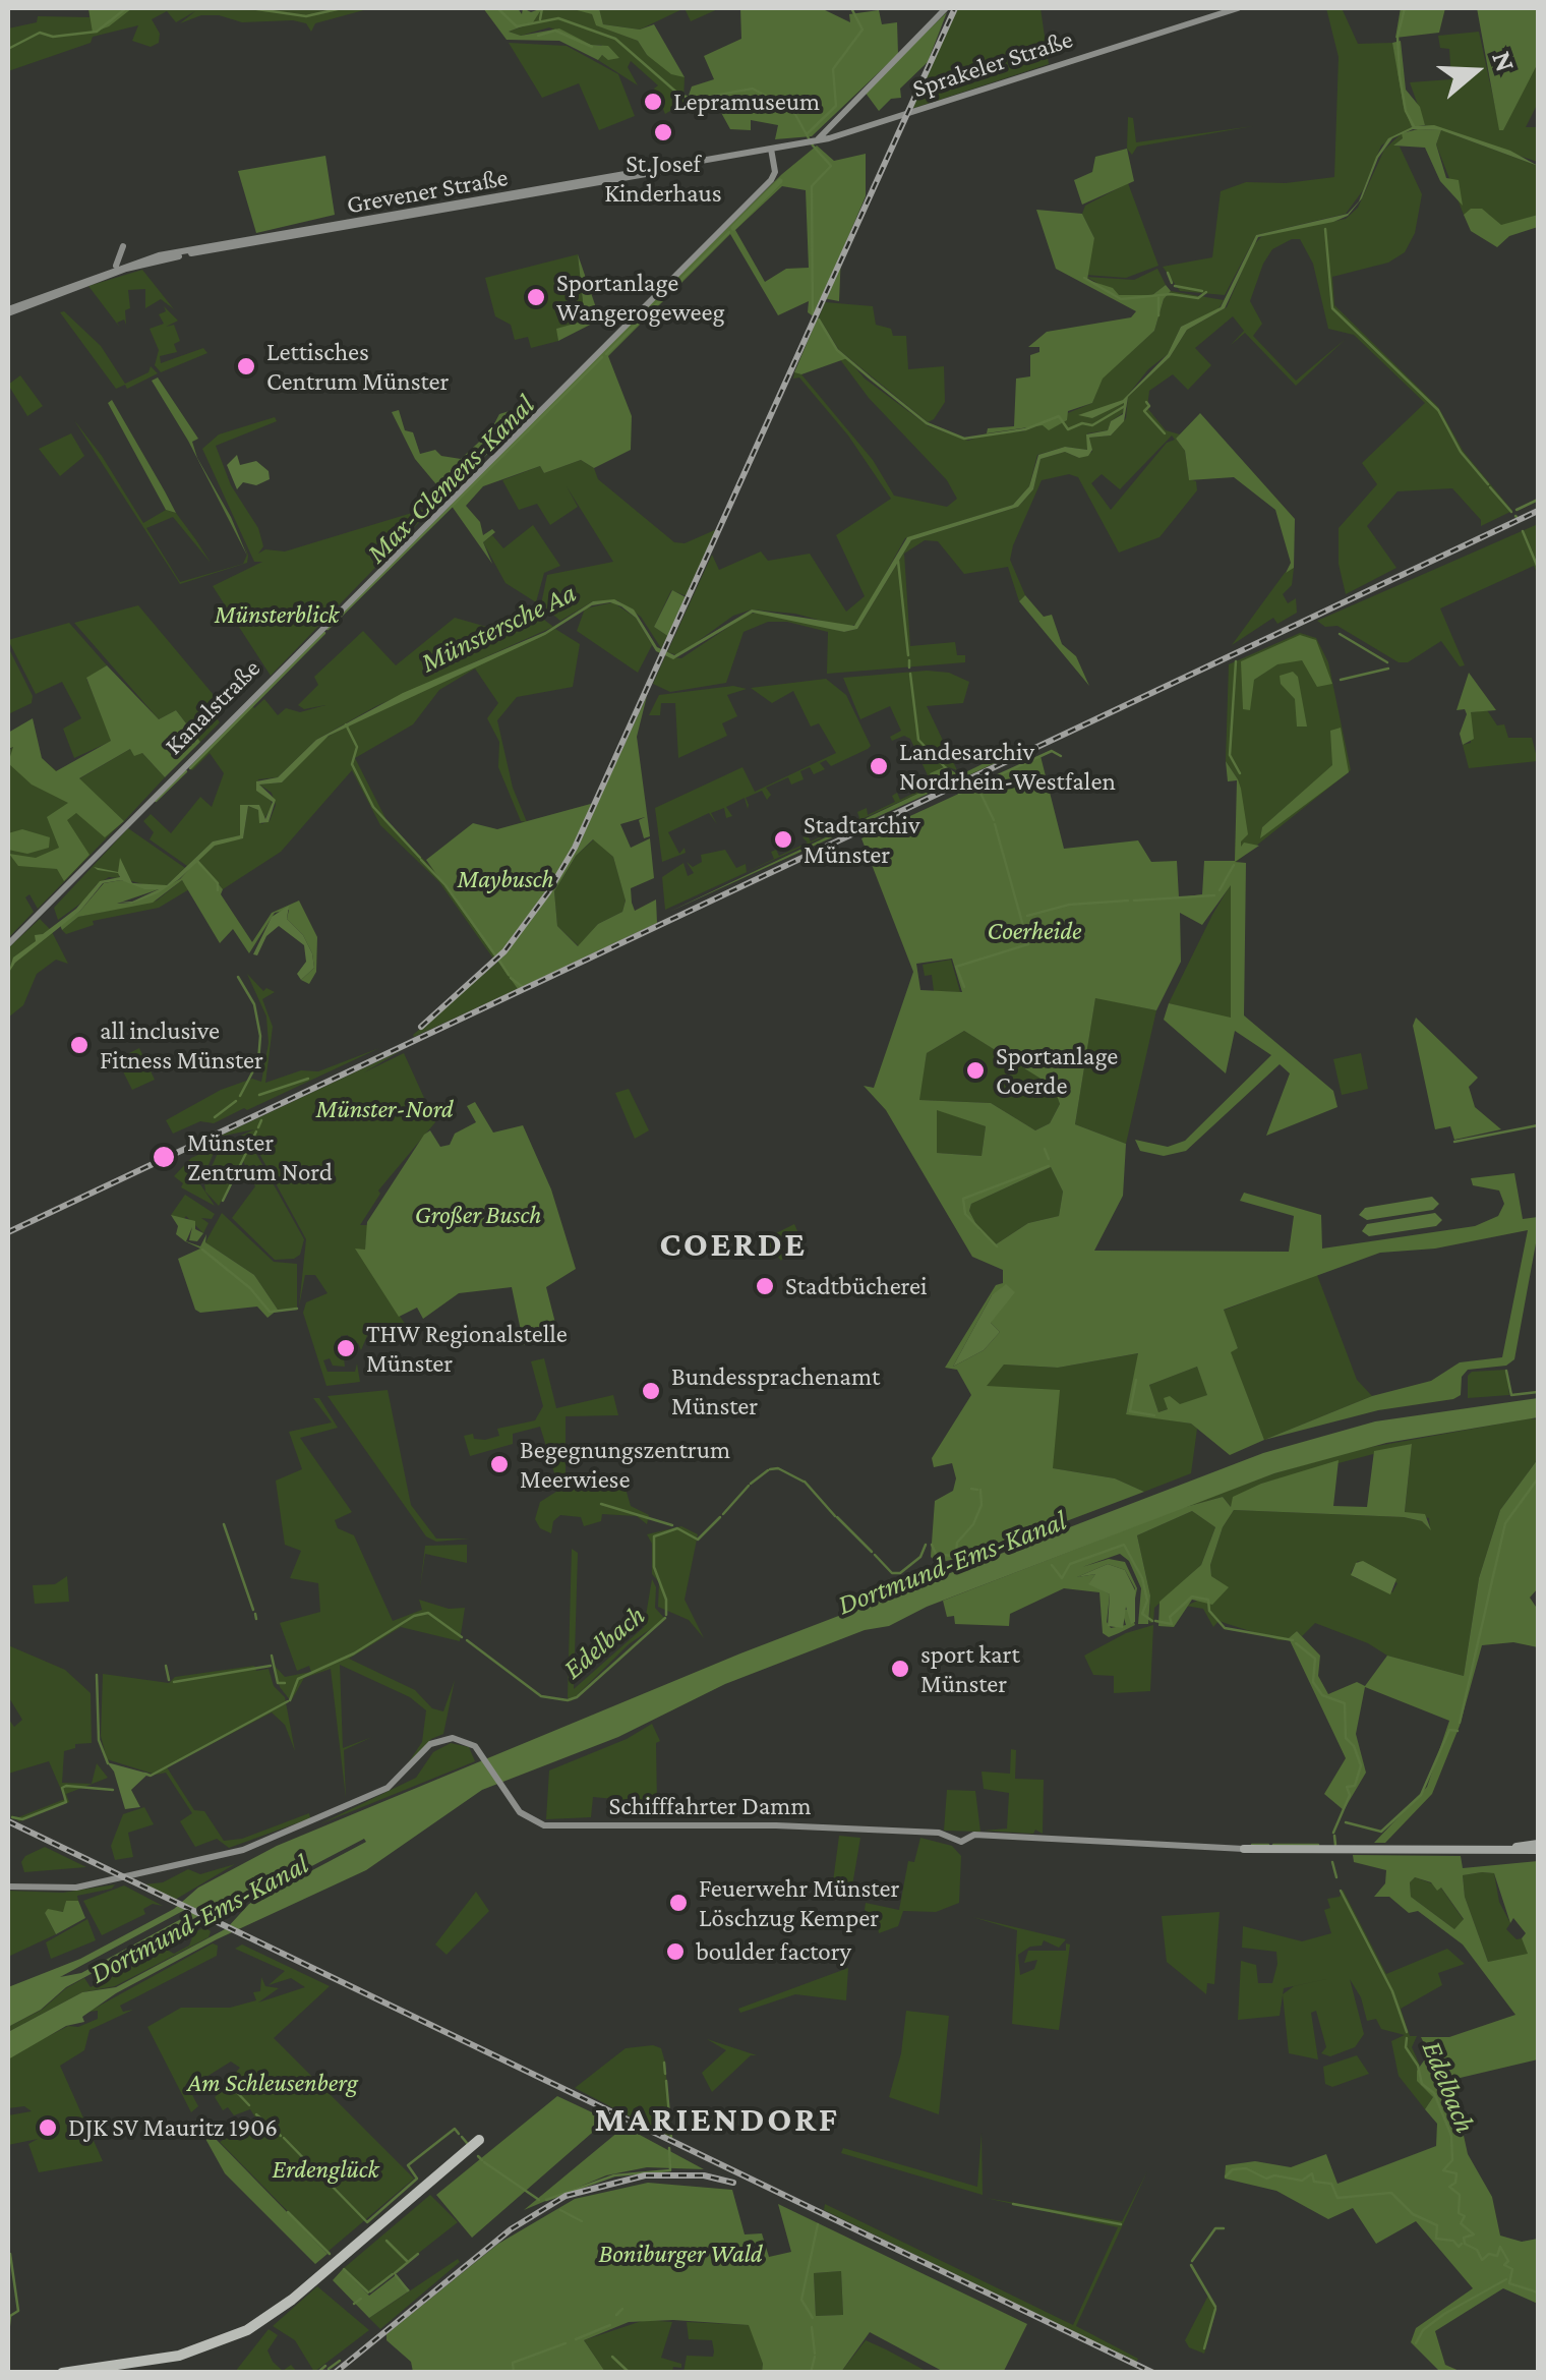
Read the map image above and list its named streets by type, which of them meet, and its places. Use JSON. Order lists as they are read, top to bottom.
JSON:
{
  "streets": {
    "main road": [
      "Sprakeler Straße",
      "Grevener Straße",
      "Kanalstraße",
      "Schifffahrter Damm"
    ]
  },
  "crossings": [
    ["Sprakeler Straße", "Grevener Straße"],
    ["Grevener Straße", "Kanalstraße"]
  ],
  "districts": ["COERDE", "MARIENDORF"],
  "water": [
    "Max-Clemens-Kanal",
    "Münstersche Aa",
    "Dortmund-Ems-Kanal",
    "Edelbach"
  ],
  "parks": [
    "Münsterblick",
    "Maybusch",
    "Coerheide",
    "Münster-Nord",
    "Großer Busch",
    "Am Schleusenberg",
    "Erdenglück",
    "Boniburger Wald"
  ],
  "places": [
    "Lepramuseum",
    "St.Josef Kinderhaus",
    "Sportanlage Wangerogeweeg",
    "Lettisches Centrum Münster",
    "Landesarchiv Nordrhein-Westfalen",
    "Stadtarchiv Münster",
    "all inclusive Fitness Münster",
    "Sportanlage Coerde",
    "Münster Zentrum Nord",
    "Stadtbücherei",
    "THW Regionalstelle Münster",
    "Bundessprachenamt Münster",
    "Begegnungszentrum Meerwiese",
    "sport kart Münster",
    "Feuerwehr Münster Löschzug Kemper",
    "boulder factory",
    "DJK SV Mauritz 1906"
  ],
  "north": "right"
}
